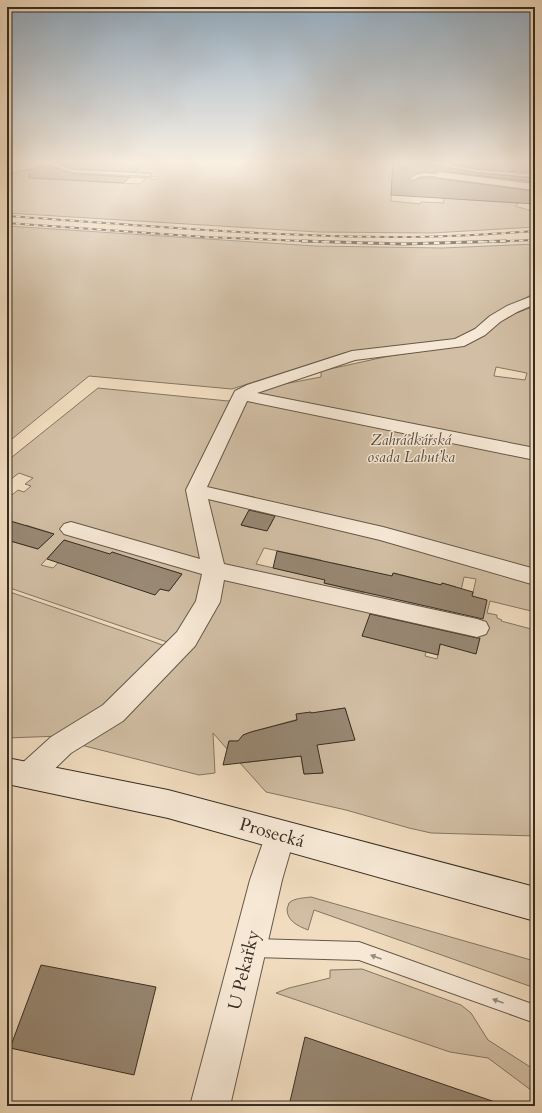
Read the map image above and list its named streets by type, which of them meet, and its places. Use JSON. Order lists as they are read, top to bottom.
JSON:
{
  "streets": {
    "street": ["Prosecká", "U Pekařky"]
  },
  "crossings": [
    ["Prosecká", "U Pekařky"]
  ],
  "parks": ["Zahrádkářská osada Labuťka"]
}
